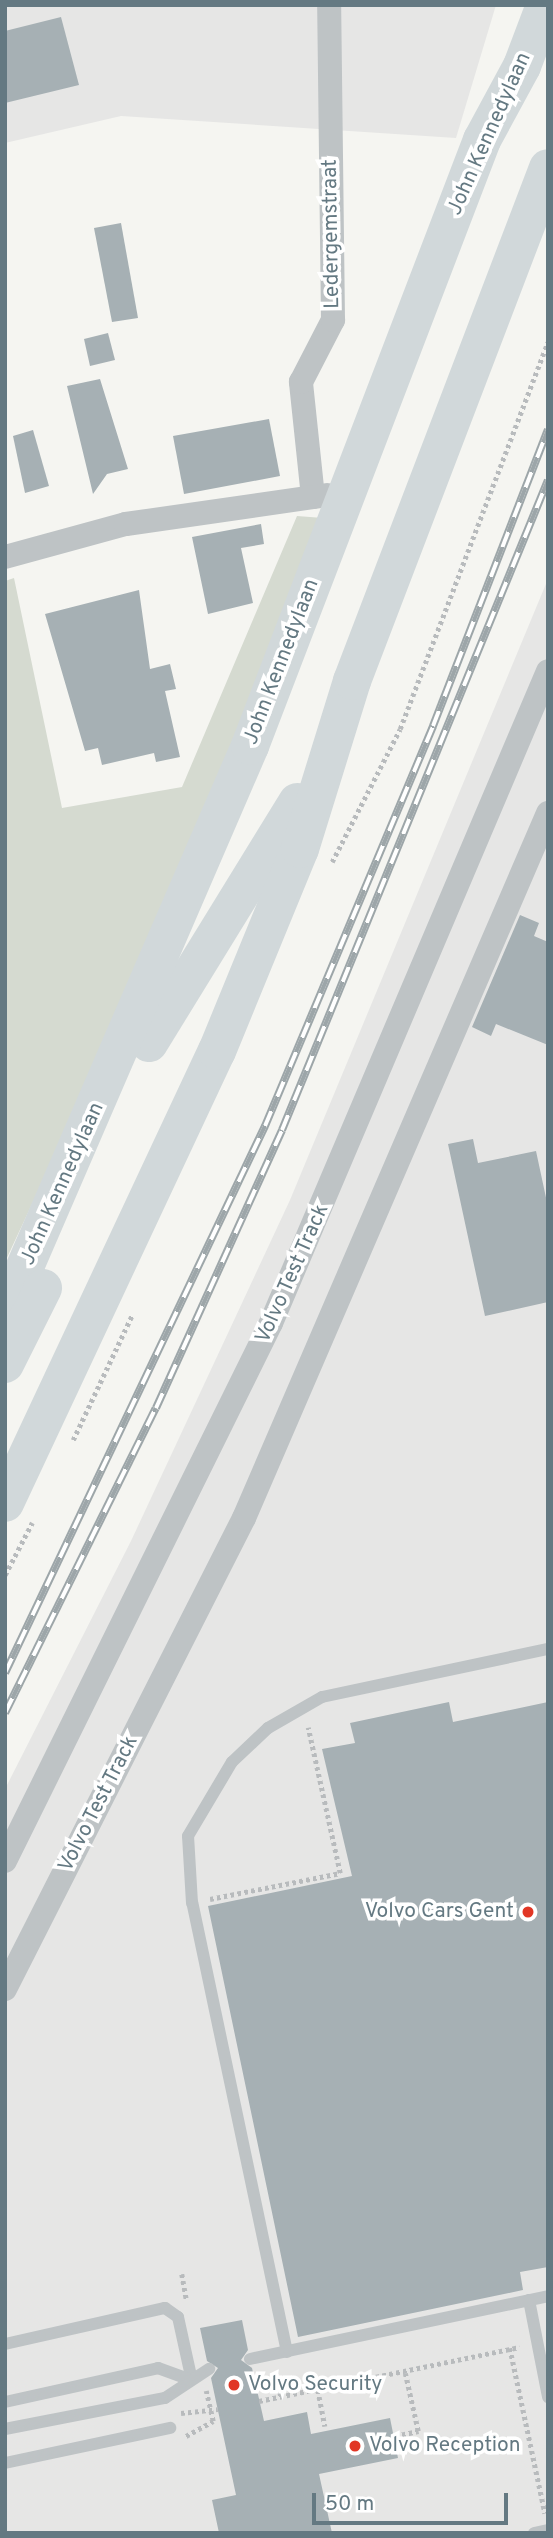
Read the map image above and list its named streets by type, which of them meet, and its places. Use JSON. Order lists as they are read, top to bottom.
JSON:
{
  "streets": {
    "highway": ["John Kennedylaan"],
    "street": ["Ledergemstraat", "Volvo Test Track"]
  },
  "places": ["Volvo Cars Gent", "Volvo Security", "Volvo Reception"],
  "scale_bar": "50 m"
}
